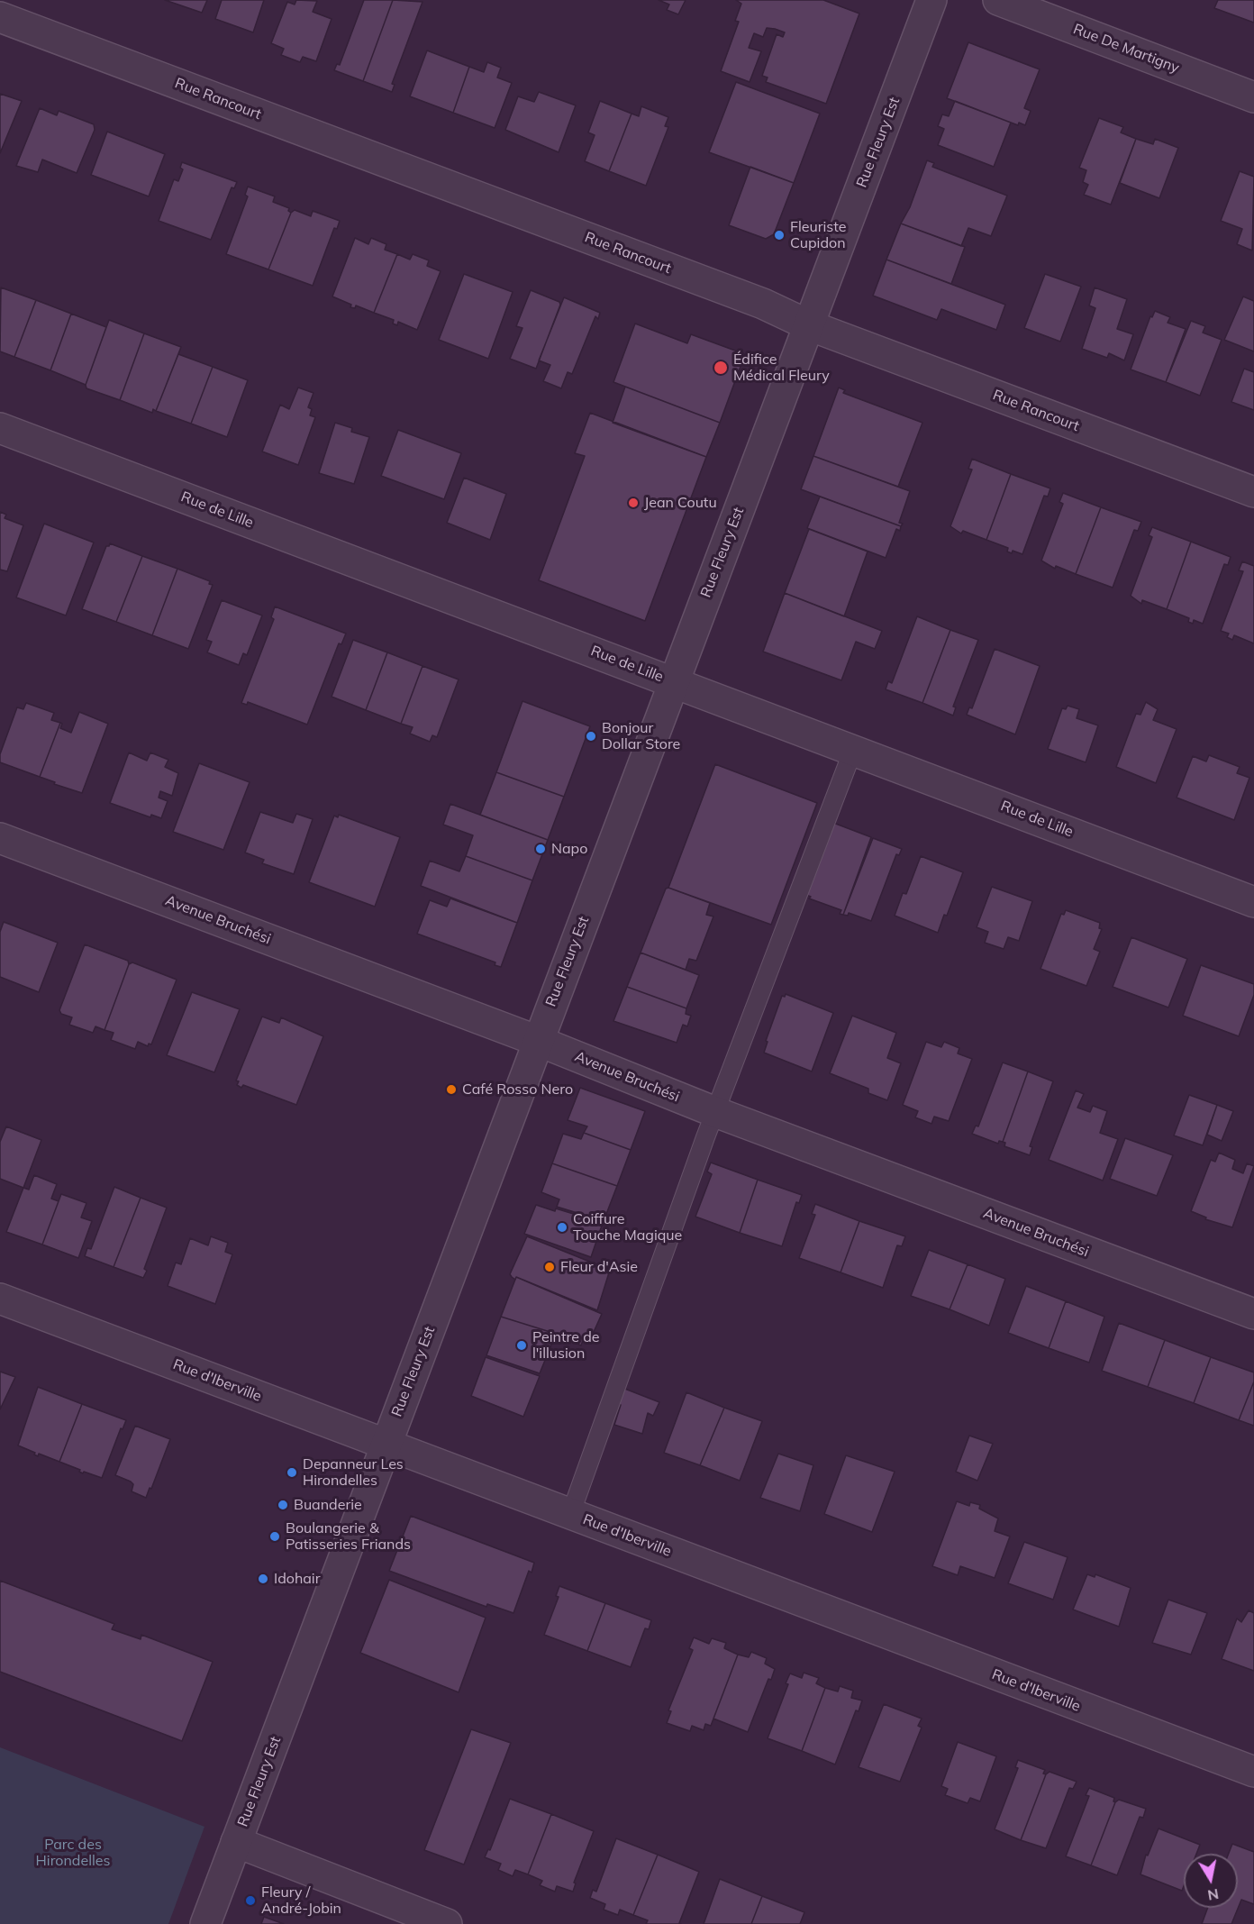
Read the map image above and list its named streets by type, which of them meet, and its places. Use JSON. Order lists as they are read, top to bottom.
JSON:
{
  "streets": {
    "street": [
      "Rue De Martigny",
      "Rue Rancourt",
      "Rue Fleury Est",
      "Rue de Lille",
      "Avenue Bruchési",
      "Rue d'Iberville"
    ]
  },
  "crossings": [
    ["Rue Rancourt", "Rue Fleury Est"],
    ["Rue Fleury Est", "Rue de Lille"],
    ["Rue Fleury Est", "Avenue Bruchési"],
    ["Rue Fleury Est", "Rue d'Iberville"]
  ],
  "parks": ["Parc des Hirondelles"],
  "places": [
    "Fleuriste Cupidon",
    "Édifice Médical Fleury",
    "Jean Coutu",
    "Bonjour Dollar Store",
    "Napo",
    "Café Rosso Nero",
    "Coiffure Touche Magique",
    "Fleur d'Asie",
    "Peintre de l'illusion",
    "Depanneur Les Hirondelles",
    "Buanderie",
    "Boulangerie & Patisseries Friands",
    "Idohair",
    "Fleury / André-Jobin"
  ],
  "north": "bottom"
}
